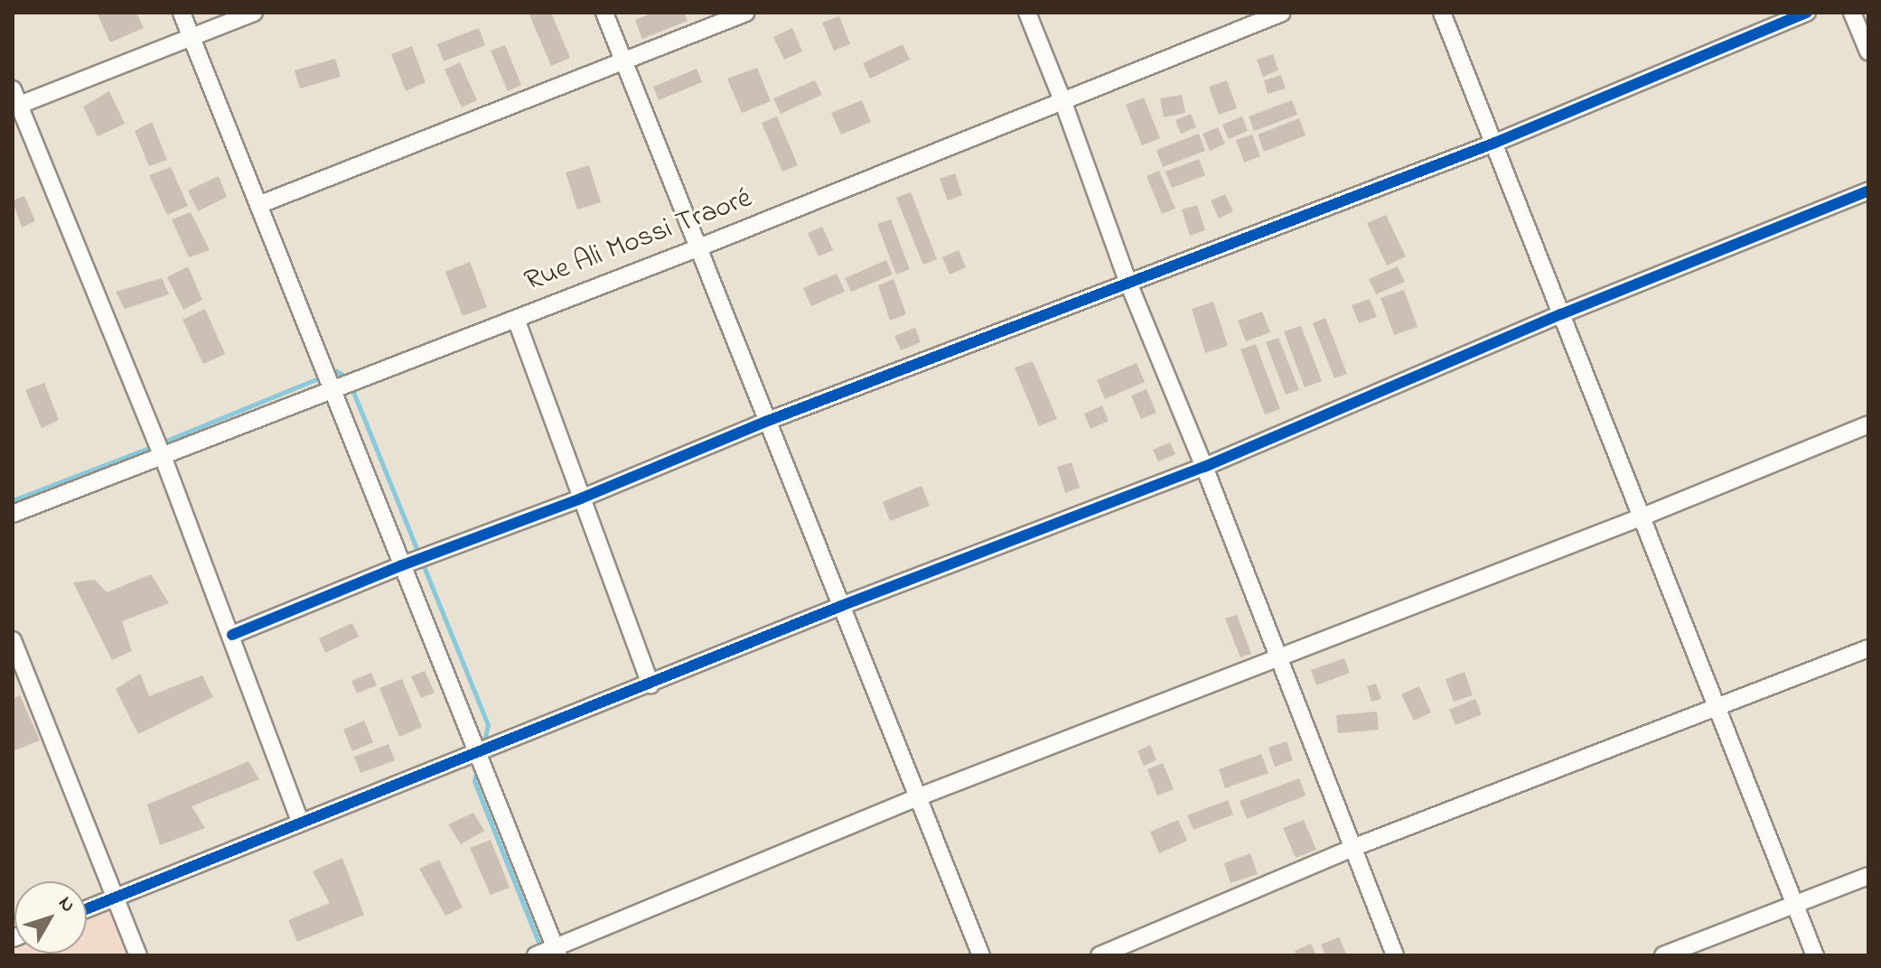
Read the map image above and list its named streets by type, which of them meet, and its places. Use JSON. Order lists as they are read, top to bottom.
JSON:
{
  "streets": {
    "street": ["Rue Ali Mossi Traoré"]
  },
  "north": "top right"
}
